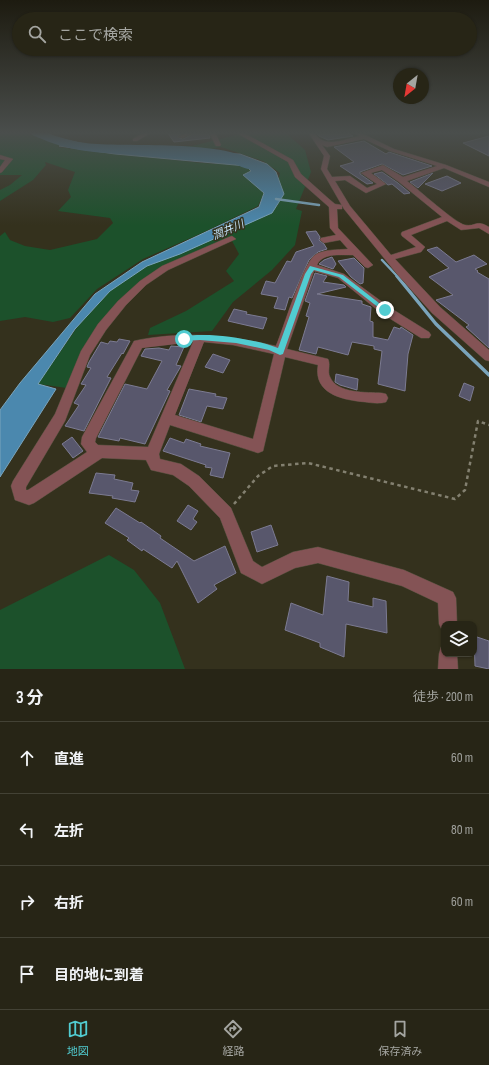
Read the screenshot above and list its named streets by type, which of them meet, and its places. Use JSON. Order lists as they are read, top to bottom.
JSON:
{
  "water": ["潤井川"],
  "north": "bottom left",
  "page": {
    "search": "ここで検索",
    "heading": ["3 分", "徒歩 · 200 m"],
    "list": [
      ["直進", "60 m"],
      ["左折", "80 m"],
      ["右折", "60 m"],
      "目的地に到着"
    ],
    "nav": ["地図", "経路", "保存済み"]
  }
}
